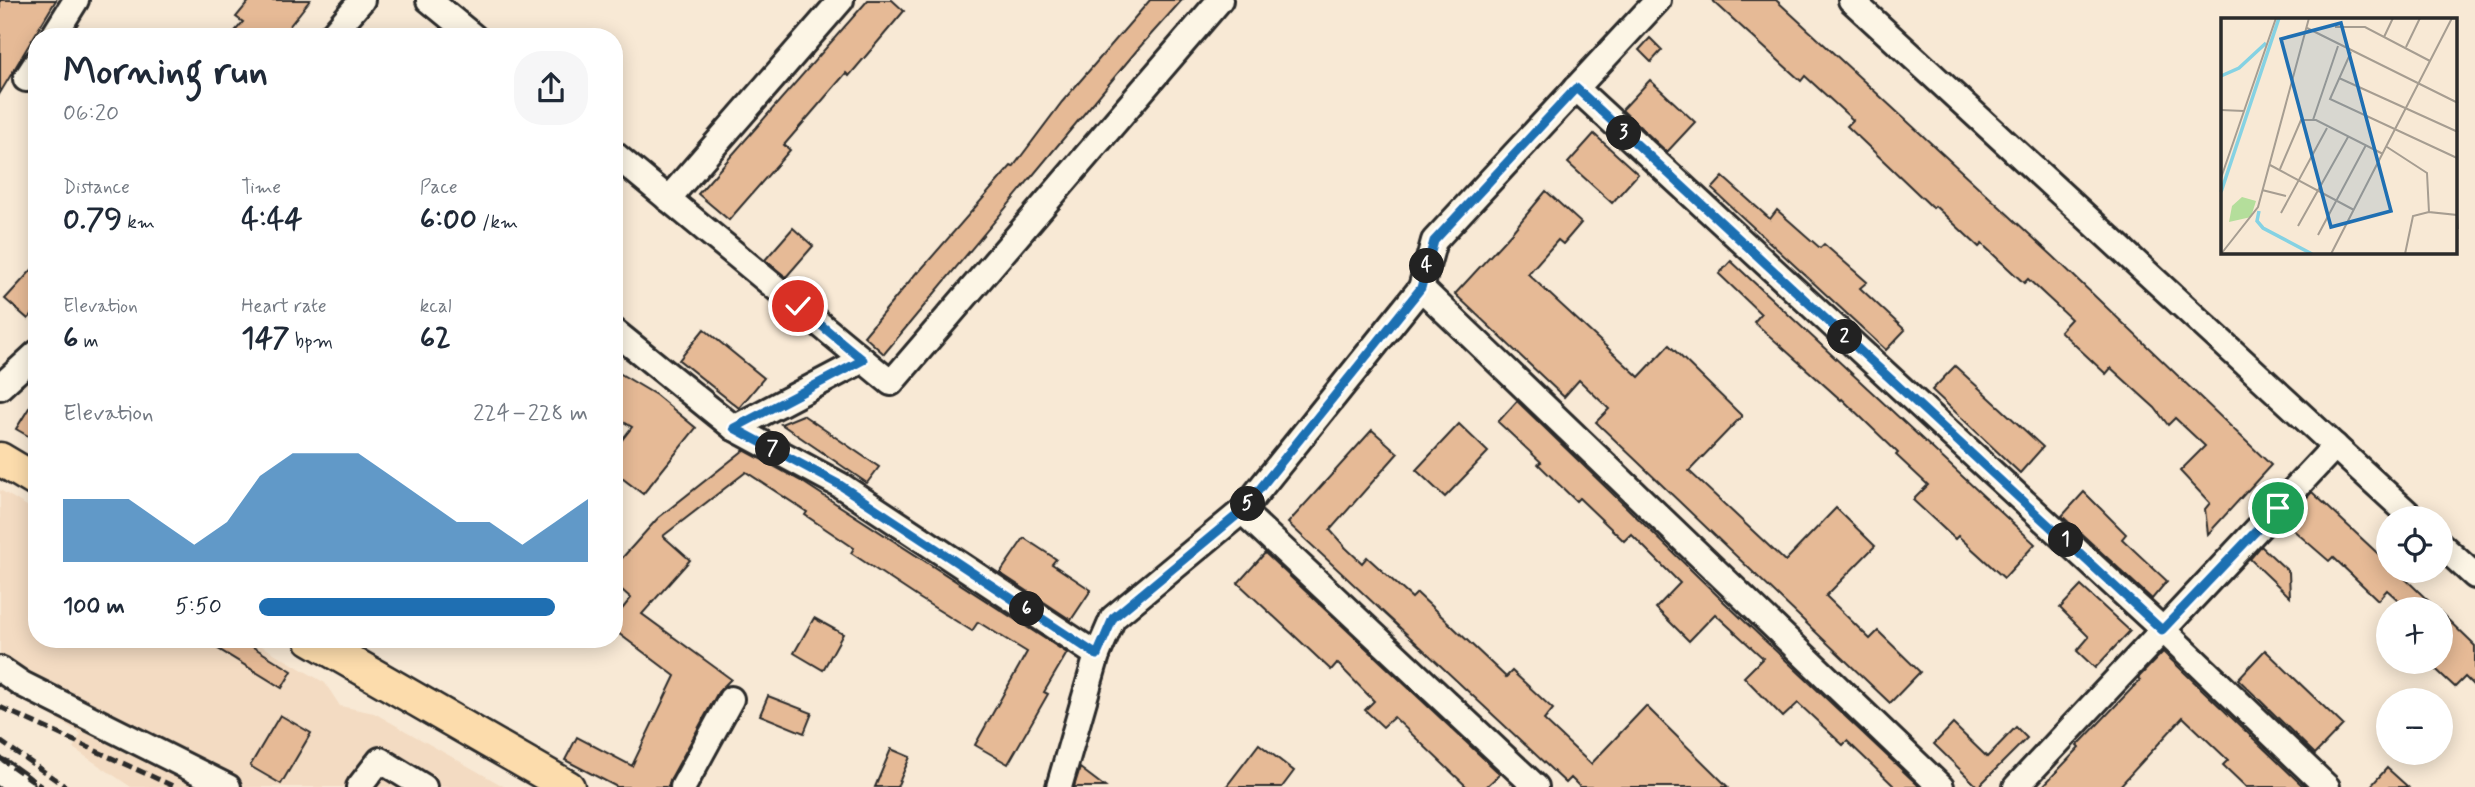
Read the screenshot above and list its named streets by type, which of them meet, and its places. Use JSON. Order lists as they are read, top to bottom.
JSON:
{
  "page": {
    "heading": ["Morning run", "06:20"],
    "pins": [
      "3",
      "4",
      "2",
      "7",
      "5",
      "1",
      "6"
    ],
    "stats": [
      ["Distance", "0.79 km"],
      ["Time", "4:44"],
      ["Pace", "6:00 /km"],
      ["Elevation", "6 m"],
      ["Heart rate", "147 bpm"],
      ["kcal", "62"]
    ],
    "chart": ["Elevation", "224–228 m"],
    "map_buttons": ["+", "−"],
    "list": [
      {
        "name": "100 m",
        "note": "5:50"
      }
    ]
  }
}
